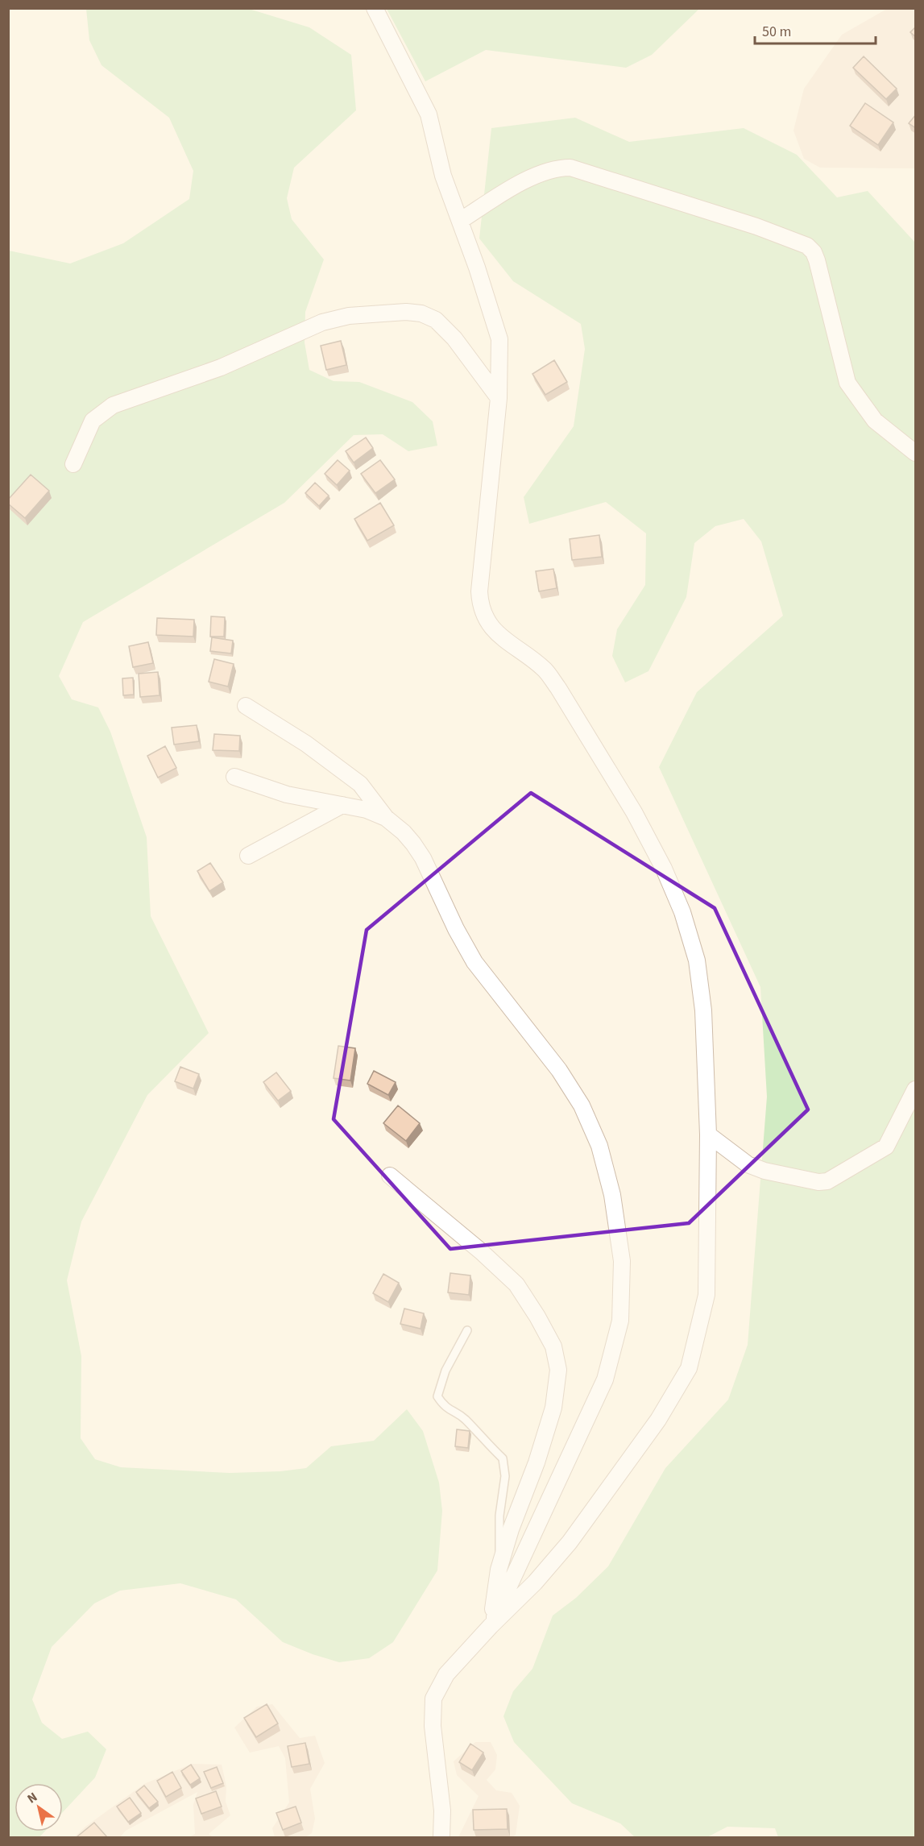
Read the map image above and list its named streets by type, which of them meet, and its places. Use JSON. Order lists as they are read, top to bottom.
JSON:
{
  "scale_bar": "50 m",
  "north": "top left"
}
